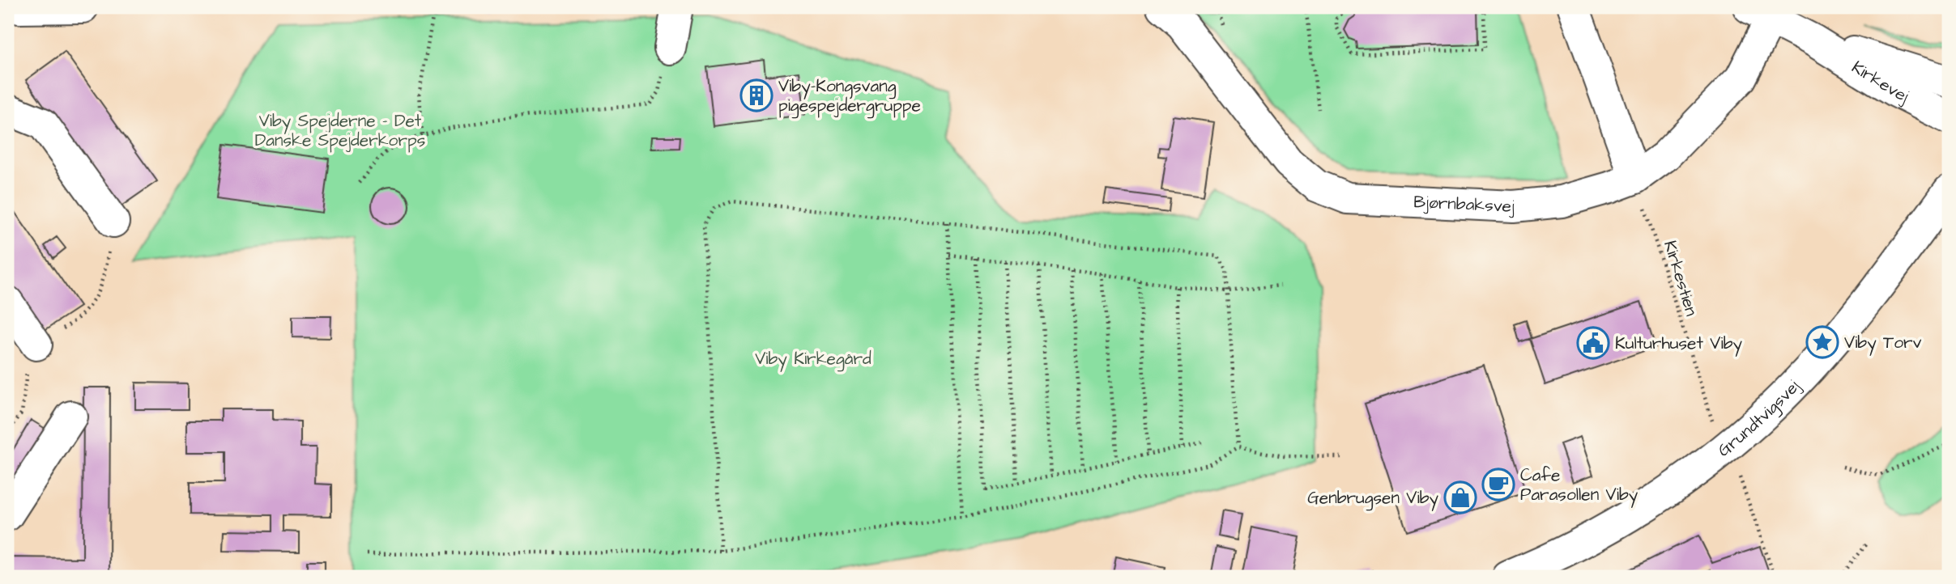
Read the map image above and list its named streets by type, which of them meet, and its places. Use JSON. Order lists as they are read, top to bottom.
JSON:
{
  "streets": {
    "street": ["Kirkevej", "Bjørnbaksvej", "Grundtvigsvej"],
    "path": ["Kirkestien"]
  },
  "crossings": [
    ["Kirkevej", "Bjørnbaksvej"],
    ["Bjørnbaksvej", "Kirkestien"],
    ["Kirkestien", "Grundtvigsvej"]
  ],
  "parks": ["Viby Spejderne - Det Danske Spejderkorps", "Viby Kirkegård"],
  "places": {
    "building": ["Viby-Kongsvang pigespejdergruppe"],
    "place": ["Viby Torv"],
    "public building": ["Kulturhuset Viby"],
    "cafe": ["Cafe Parasollen Viby"],
    "shop": ["Genbrugsen Viby"]
  }
}
